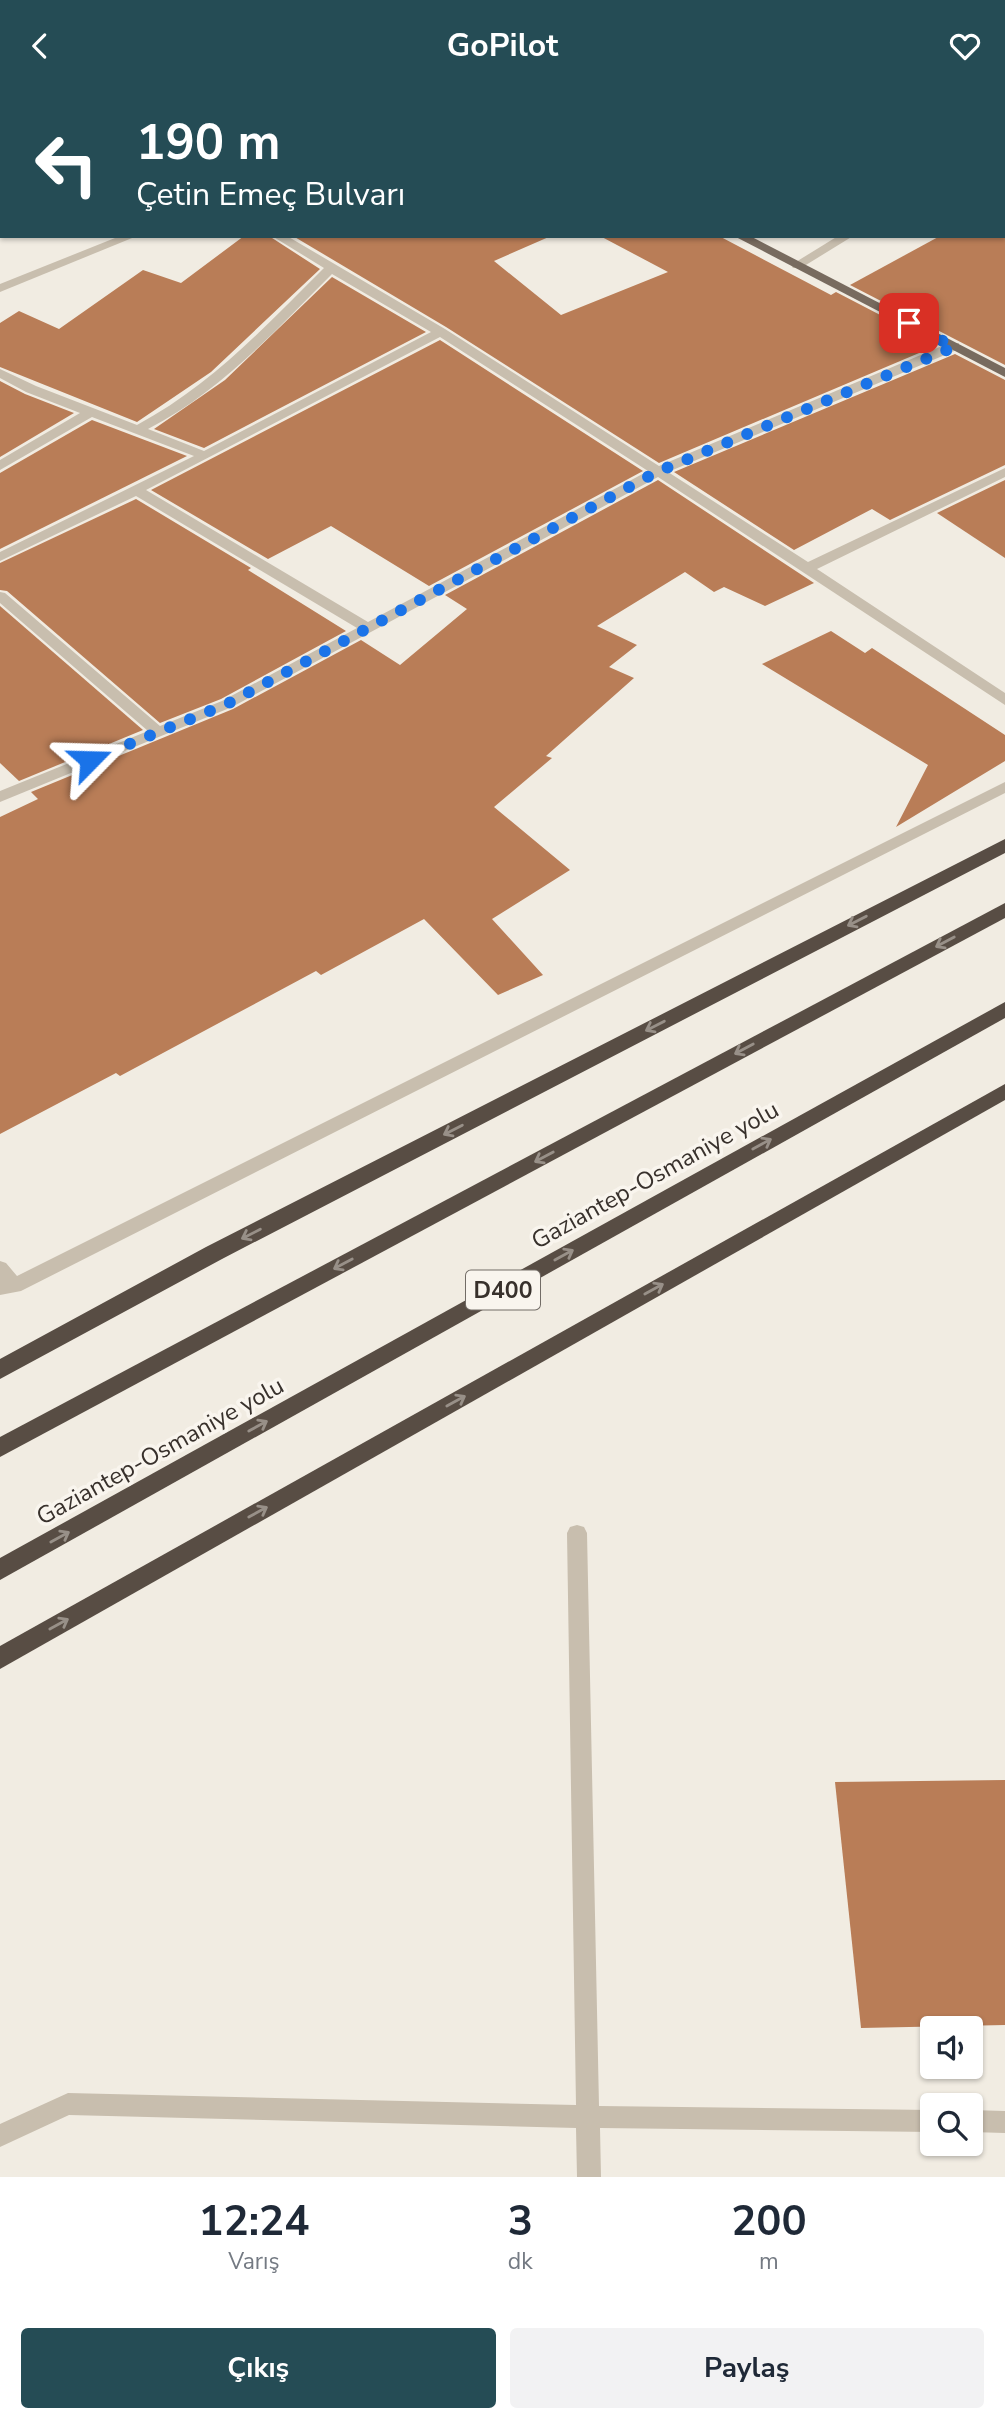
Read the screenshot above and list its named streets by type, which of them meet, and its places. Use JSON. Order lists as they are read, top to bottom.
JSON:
{
  "streets": {
    "highway": ["Gaziantep-Osmaniye yolu", "D400"]
  },
  "page": {
    "header": "GoPilot",
    "turn": ["190 m", "Çetin Emeç Bulvarı"],
    "eta": [
      "12:24",
      "Varış",
      "3",
      "dk",
      "200",
      "m"
    ],
    "buttons": ["Çıkış", "Paylaş"]
  }
}
